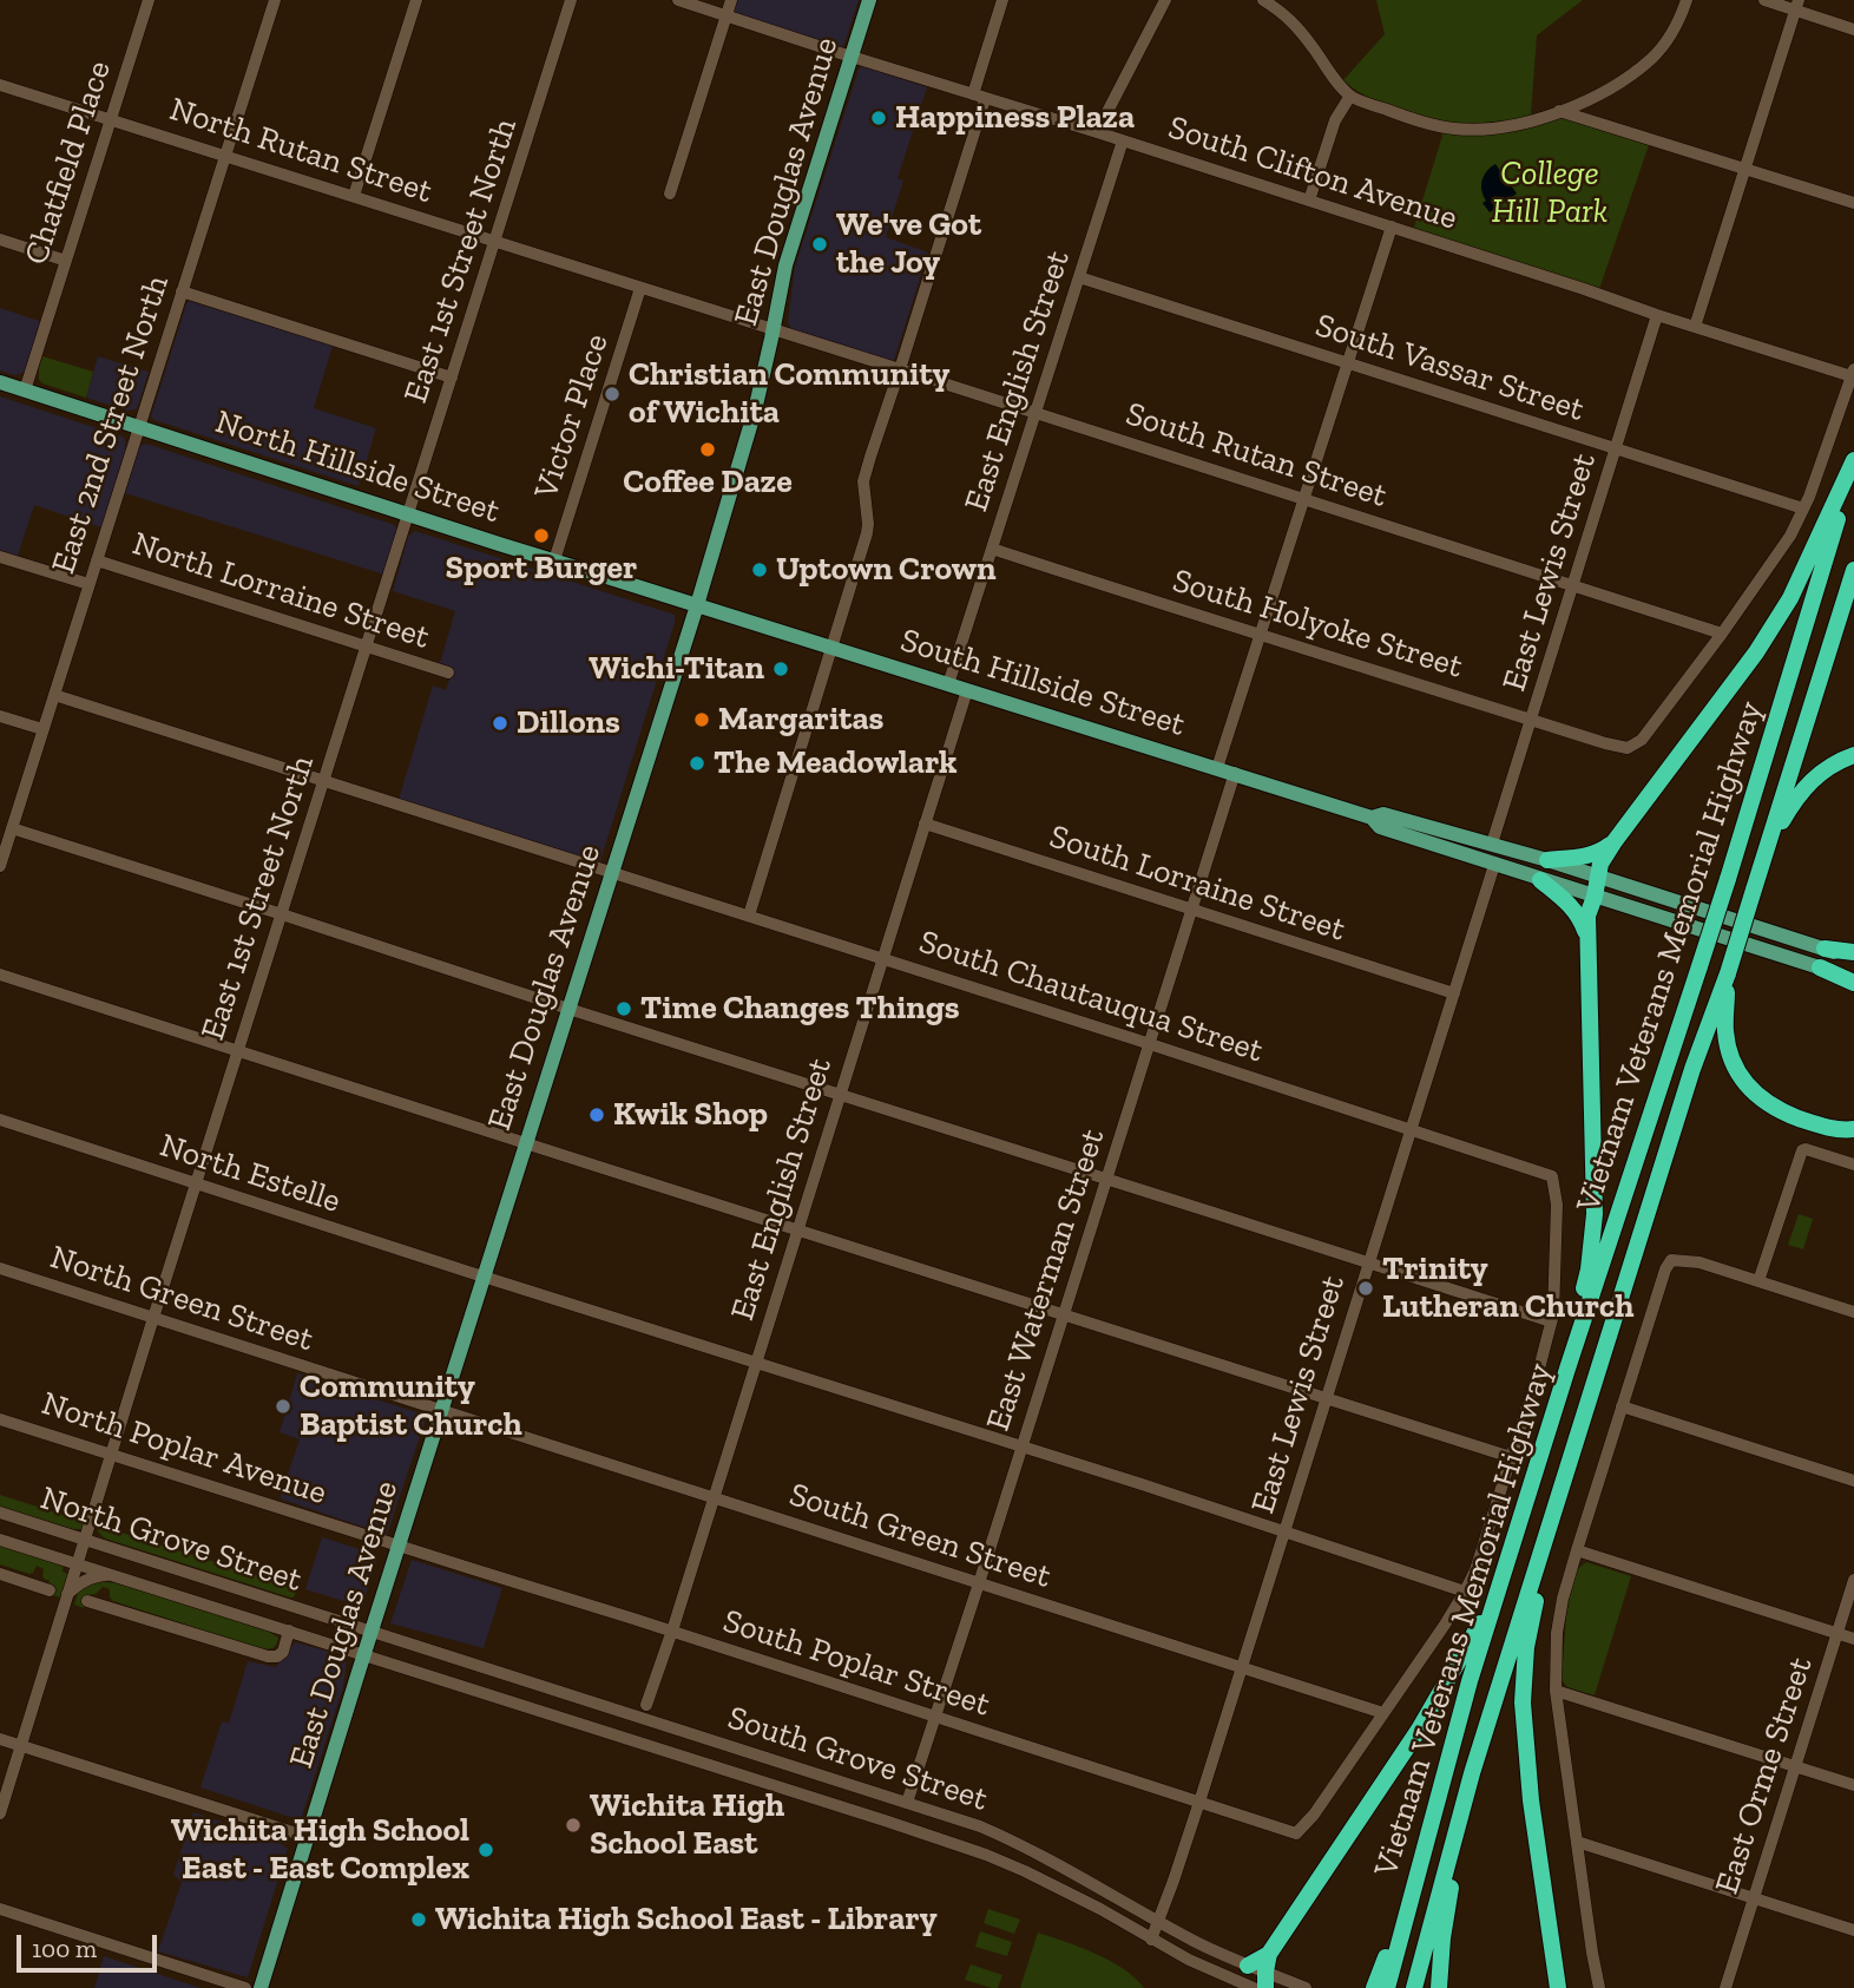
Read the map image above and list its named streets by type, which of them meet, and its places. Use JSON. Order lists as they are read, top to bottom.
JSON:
{
  "streets": {
    "highway": ["Vietnam Veterans Memorial Highway"],
    "main road": ["East Douglas Avenue", "North Hillside Street", "South Hillside Street"],
    "street": [
      "North Rutan Street",
      "Chatfield Place",
      "South Clifton Avenue",
      "East 1st Street North",
      "South Vassar Street",
      "East English Street",
      "Victor Place",
      "East 2nd Street North",
      "South Rutan Street",
      "East Lewis Street",
      "North Lorraine Street",
      "South Holyoke Street",
      "South Lorraine Street",
      "South Chautauqua Street",
      "North Estelle",
      "East Waterman Street",
      "North Green Street",
      "North Poplar Avenue",
      "South Green Street",
      "North Grove Street",
      "South Poplar Street",
      "South Grove Street",
      "East Orme Street"
    ]
  },
  "crossings": [
    ["North Rutan Street", "Chatfield Place"],
    ["North Rutan Street", "East Douglas Avenue"],
    ["North Rutan Street", "East 1st Street North"],
    ["North Rutan Street", "Victor Place"],
    ["North Rutan Street", "East 2nd Street North"],
    ["North Rutan Street", "South Rutan Street"],
    ["Chatfield Place", "North Hillside Street"],
    ["South Clifton Avenue", "East Douglas Avenue"],
    ["South Clifton Avenue", "East English Street"],
    ["South Clifton Avenue", "East Lewis Street"],
    ["East Douglas Avenue", "South Rutan Street"],
    ["East Douglas Avenue", "North Hillside Street"],
    ["East Douglas Avenue", "South Hillside Street"],
    ["East Douglas Avenue", "South Chautauqua Street"],
    ["East Douglas Avenue", "North Estelle"],
    ["East Douglas Avenue", "North Green Street"],
    ["East Douglas Avenue", "North Poplar Avenue"],
    ["East Douglas Avenue", "South Green Street"],
    ["East Douglas Avenue", "North Grove Street"],
    ["East Douglas Avenue", "South Poplar Street"],
    ["East Douglas Avenue", "South Grove Street"],
    ["East 1st Street North", "North Hillside Street"],
    ["East 1st Street North", "North Lorraine Street"],
    ["East 1st Street North", "South Chautauqua Street"],
    ["East 1st Street North", "North Estelle"],
    ["East 1st Street North", "North Green Street"],
    ["East 1st Street North", "North Poplar Avenue"],
    ["East 1st Street North", "North Grove Street"],
    ["South Vassar Street", "East English Street"],
    ["South Vassar Street", "East Lewis Street"],
    ["East English Street", "South Rutan Street"],
    ["East English Street", "South Holyoke Street"],
    ["East English Street", "South Hillside Street"],
    ["East English Street", "South Lorraine Street"],
    ["East English Street", "South Chautauqua Street"],
    ["East English Street", "North Estelle"],
    ["East English Street", "South Green Street"],
    ["East English Street", "South Poplar Street"],
    ["Victor Place", "North Hillside Street"],
    ["East 2nd Street North", "North Hillside Street"],
    ["East 2nd Street North", "North Lorraine Street"],
    ["East 2nd Street North", "South Chautauqua Street"],
    ["South Rutan Street", "East Lewis Street"],
    ["South Rutan Street", "South Holyoke Street"],
    ["North Hillside Street", "South Hillside Street"],
    ["East Lewis Street", "South Holyoke Street"],
    ["East Lewis Street", "South Hillside Street"],
    ["East Lewis Street", "South Lorraine Street"],
    ["East Lewis Street", "South Chautauqua Street"],
    ["East Lewis Street", "North Estelle"],
    ["East Lewis Street", "South Green Street"],
    ["East Lewis Street", "South Poplar Street"],
    ["East Lewis Street", "South Grove Street"],
    ["South Hillside Street", "East Waterman Street"],
    ["South Lorraine Street", "East Waterman Street"],
    ["South Chautauqua Street", "East Waterman Street"],
    ["North Estelle", "East Waterman Street"],
    ["East Waterman Street", "South Green Street"],
    ["East Waterman Street", "South Poplar Street"],
    ["East Waterman Street", "South Grove Street"],
    ["North Green Street", "South Green Street"],
    ["North Poplar Avenue", "South Poplar Street"],
    ["South Green Street", "South Poplar Street"],
    ["North Grove Street", "South Grove Street"]
  ],
  "parks": ["College Hill Park"],
  "places": [
    "Happiness Plaza",
    "We've Got the Joy",
    "Christian Community of Wichita",
    "Coffee Daze",
    "Sport Burger",
    "Uptown Crown",
    "Wichi-Titan",
    "Margaritas",
    "Dillons",
    "The Meadowlark",
    "Time Changes Things",
    "Kwik Shop",
    "Trinity Lutheran Church",
    "Community Baptist Church",
    "Wichita High School East",
    "Wichita High School East - East Complex",
    "Wichita High School East - Library"
  ],
  "scale_bar": "100 m"
}
